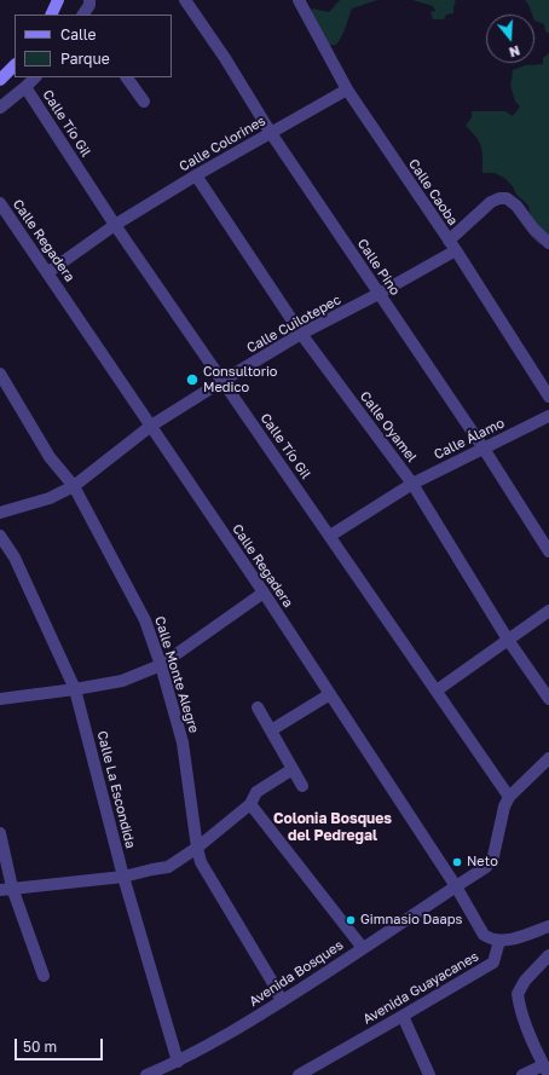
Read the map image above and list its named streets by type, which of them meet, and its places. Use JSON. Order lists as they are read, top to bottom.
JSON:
{
  "streets": {
    "street": [
      "Calle Tío Gil",
      "Calle Colorines",
      "Calle Caoba",
      "Calle Regadera",
      "Calle Pino",
      "Calle Cuilotepec",
      "Calle Oyamel",
      "Calle Álamo",
      "Calle Monte Alegre",
      "Calle La Escondida",
      "Avenida Bosques",
      "Avenida Guayacanes"
    ]
  },
  "crossings": [
    ["Calle Tío Gil", "Calle Colorines"],
    ["Calle Tío Gil", "Calle Cuilotepec"],
    ["Calle Tío Gil", "Calle Álamo"],
    ["Calle Tío Gil", "Avenida Bosques"],
    ["Calle Colorines", "Calle Caoba"],
    ["Calle Colorines", "Calle Regadera"],
    ["Calle Colorines", "Calle Pino"],
    ["Calle Colorines", "Calle Oyamel"],
    ["Calle Caoba", "Calle Cuilotepec"],
    ["Calle Regadera", "Calle Cuilotepec"],
    ["Calle Regadera", "Avenida Bosques"],
    ["Calle Regadera", "Avenida Guayacanes"],
    ["Calle Pino", "Calle Cuilotepec"],
    ["Calle Pino", "Calle Álamo"],
    ["Calle Cuilotepec", "Calle Oyamel"],
    ["Calle Cuilotepec", "Calle Monte Alegre"],
    ["Calle Oyamel", "Calle Álamo"],
    ["Calle Monte Alegre", "Avenida Bosques"],
    ["Calle La Escondida", "Avenida Bosques"]
  ],
  "districts": ["Colonia Bosques del Pedregal"],
  "places": ["Consultorio Medico", "Neto", "Gimnasio Daaps"],
  "legend": ["Calle", "Parque"],
  "scale_bar": "50 m",
  "north": "bottom"
}
